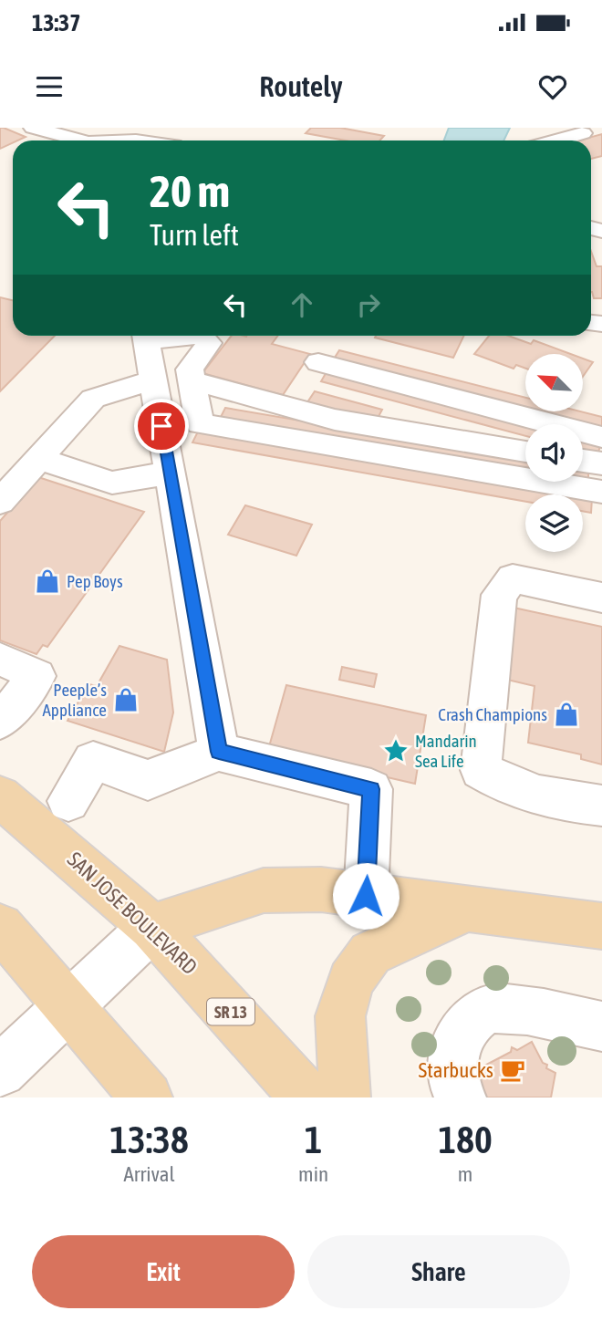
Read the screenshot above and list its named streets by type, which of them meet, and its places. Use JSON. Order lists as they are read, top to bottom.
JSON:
{
  "streets": {
    "main road": ["SAN JOSE BOULEVARD", "SR 13"]
  },
  "places": {
    "shop": ["Pep Boys", "Peeple’s Appliance", "Crash Champions"],
    "place": ["Mandarin Sea Life"],
    "cafe": ["Starbucks"]
  },
  "north": "top left",
  "page": {
    "status": "13:37",
    "header": "Routely",
    "turn": ["20 m", "Turn left"],
    "eta": [
      "13:38",
      "Arrival",
      "1",
      "min",
      "180",
      "m"
    ],
    "buttons": ["Exit", "Share"]
  }
}
